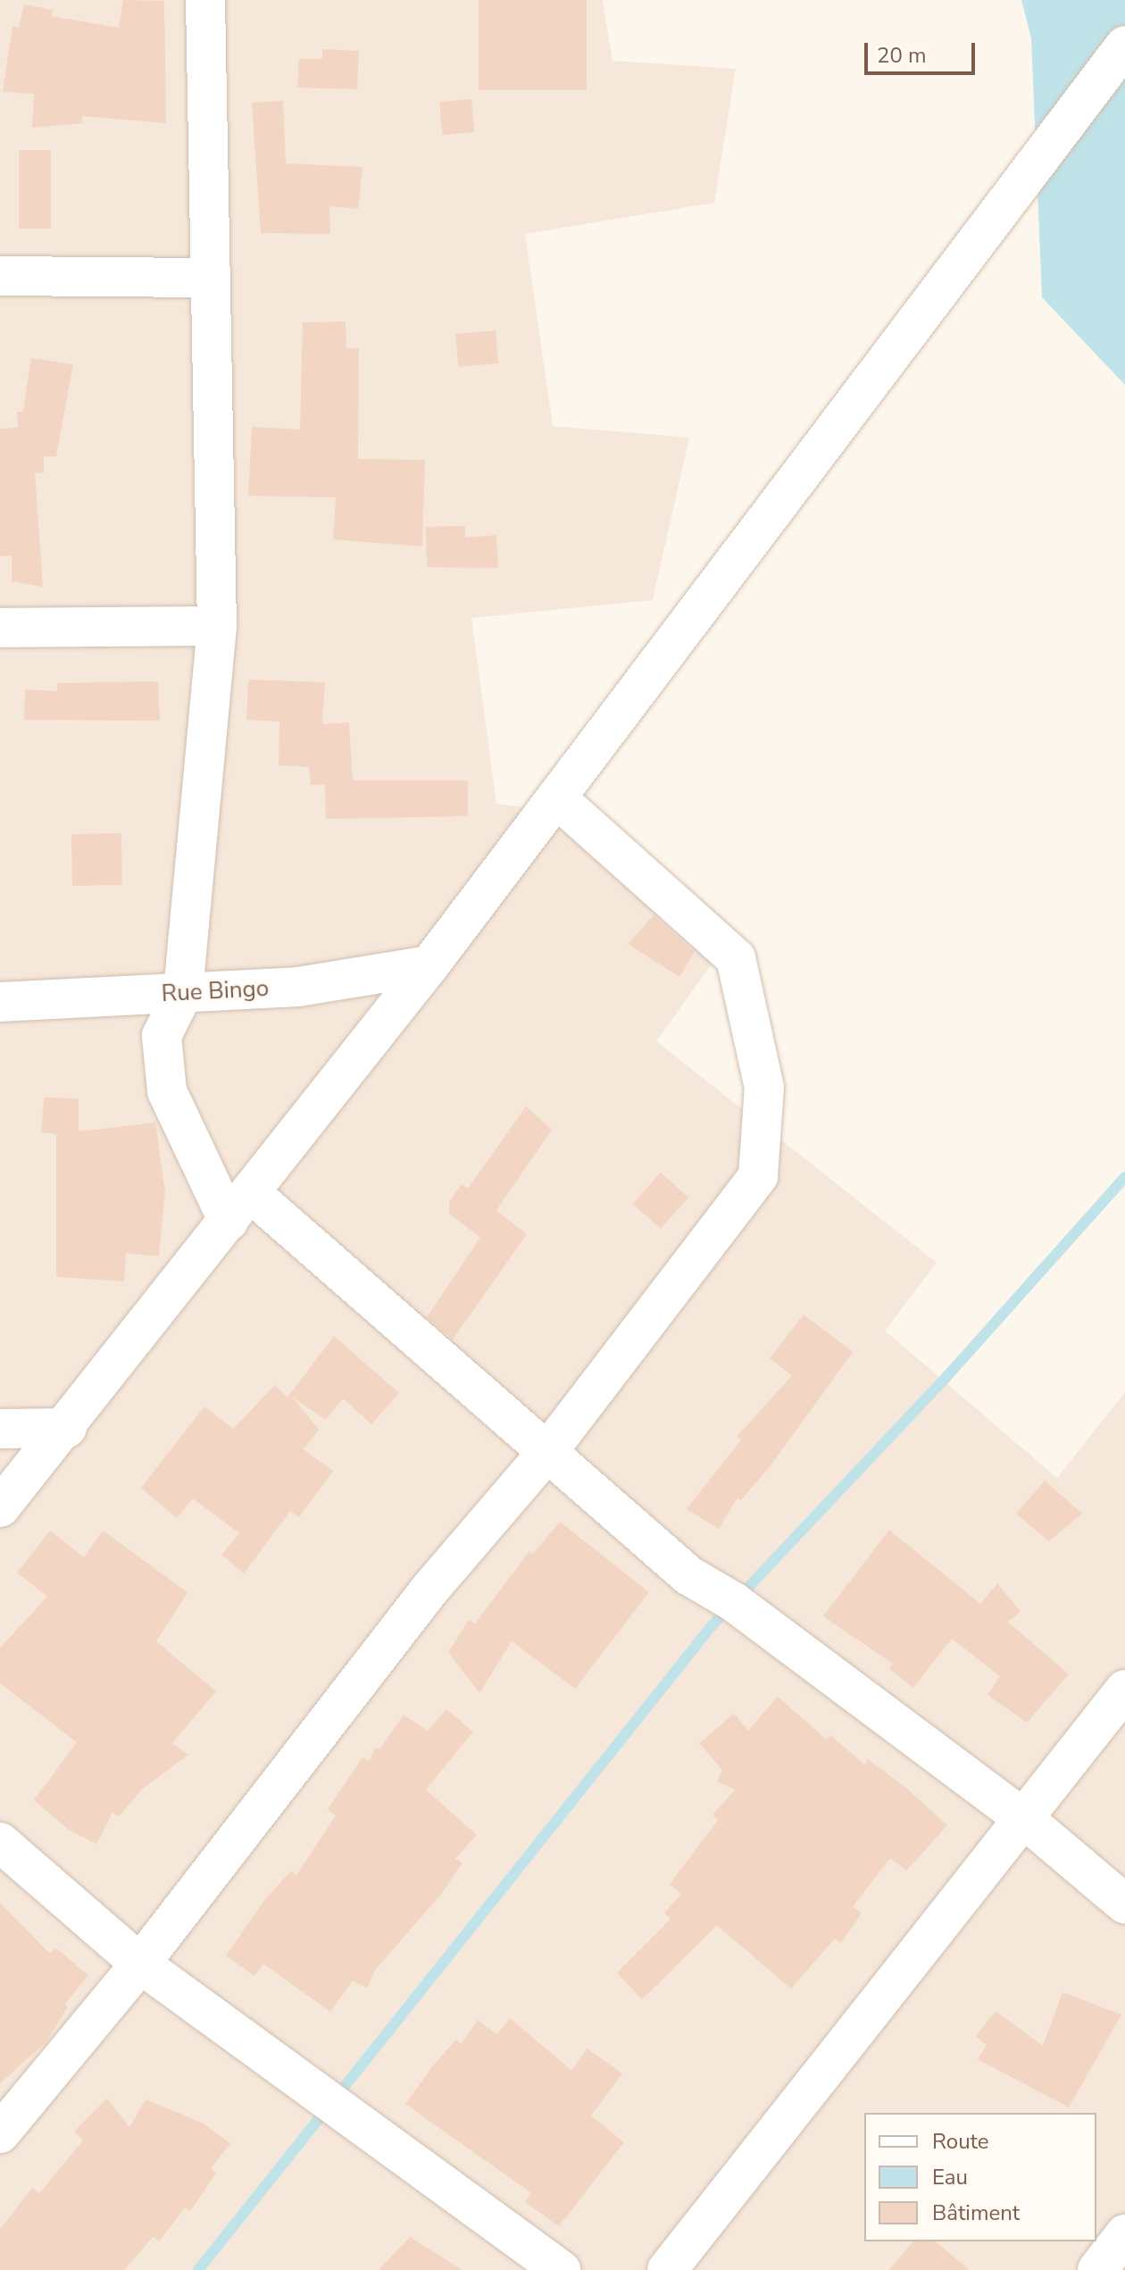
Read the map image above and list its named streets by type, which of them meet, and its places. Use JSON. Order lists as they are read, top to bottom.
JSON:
{
  "streets": {
    "street": ["Rue Bingo"]
  },
  "legend": ["Route", "Eau", "Bâtiment"],
  "scale_bar": "20 m"
}
